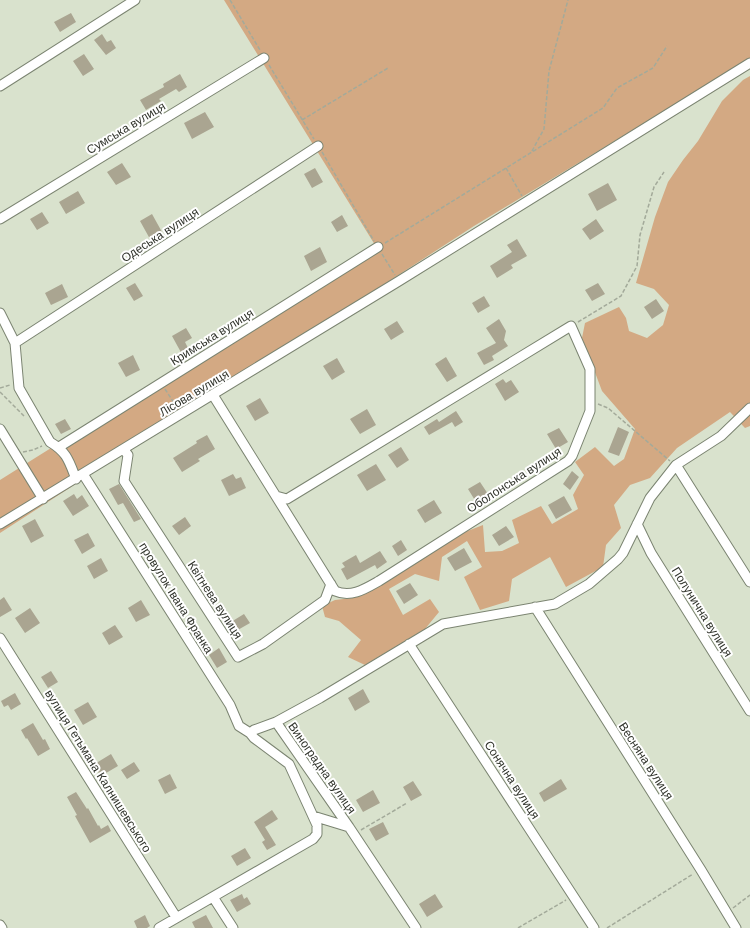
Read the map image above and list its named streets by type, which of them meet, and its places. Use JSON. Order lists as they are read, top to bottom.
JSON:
{
  "streets": {
    "street": [
      "Сумська вулиця",
      "Одеська вулиця",
      "Кримська вулиця",
      "Лісова вулиця",
      "Оболонська вулиця",
      "провулок Івана Франка",
      "Квітнева вулиця",
      "Полунична вулиця",
      "Весняна вулиця",
      "Виноградна вулиця",
      "вулиця Гетьмана Калнишевського",
      "Сонячна вулиця"
    ]
  },
  "crossings": [
    ["Кримська вулиця", "провулок Івана Франка"],
    ["Лісова вулиця", "Оболонська вулиця"],
    ["Лісова вулиця", "провулок Івана Франка"],
    ["Лісова вулиця", "Квітнева вулиця"],
    ["Оболонська вулиця", "Квітнева вулиця"],
    ["провулок Івана Франка", "Виноградна вулиця"],
    ["провулок Івана Франка", "вулиця Гетьмана Калнишевського"]
  ]
}
